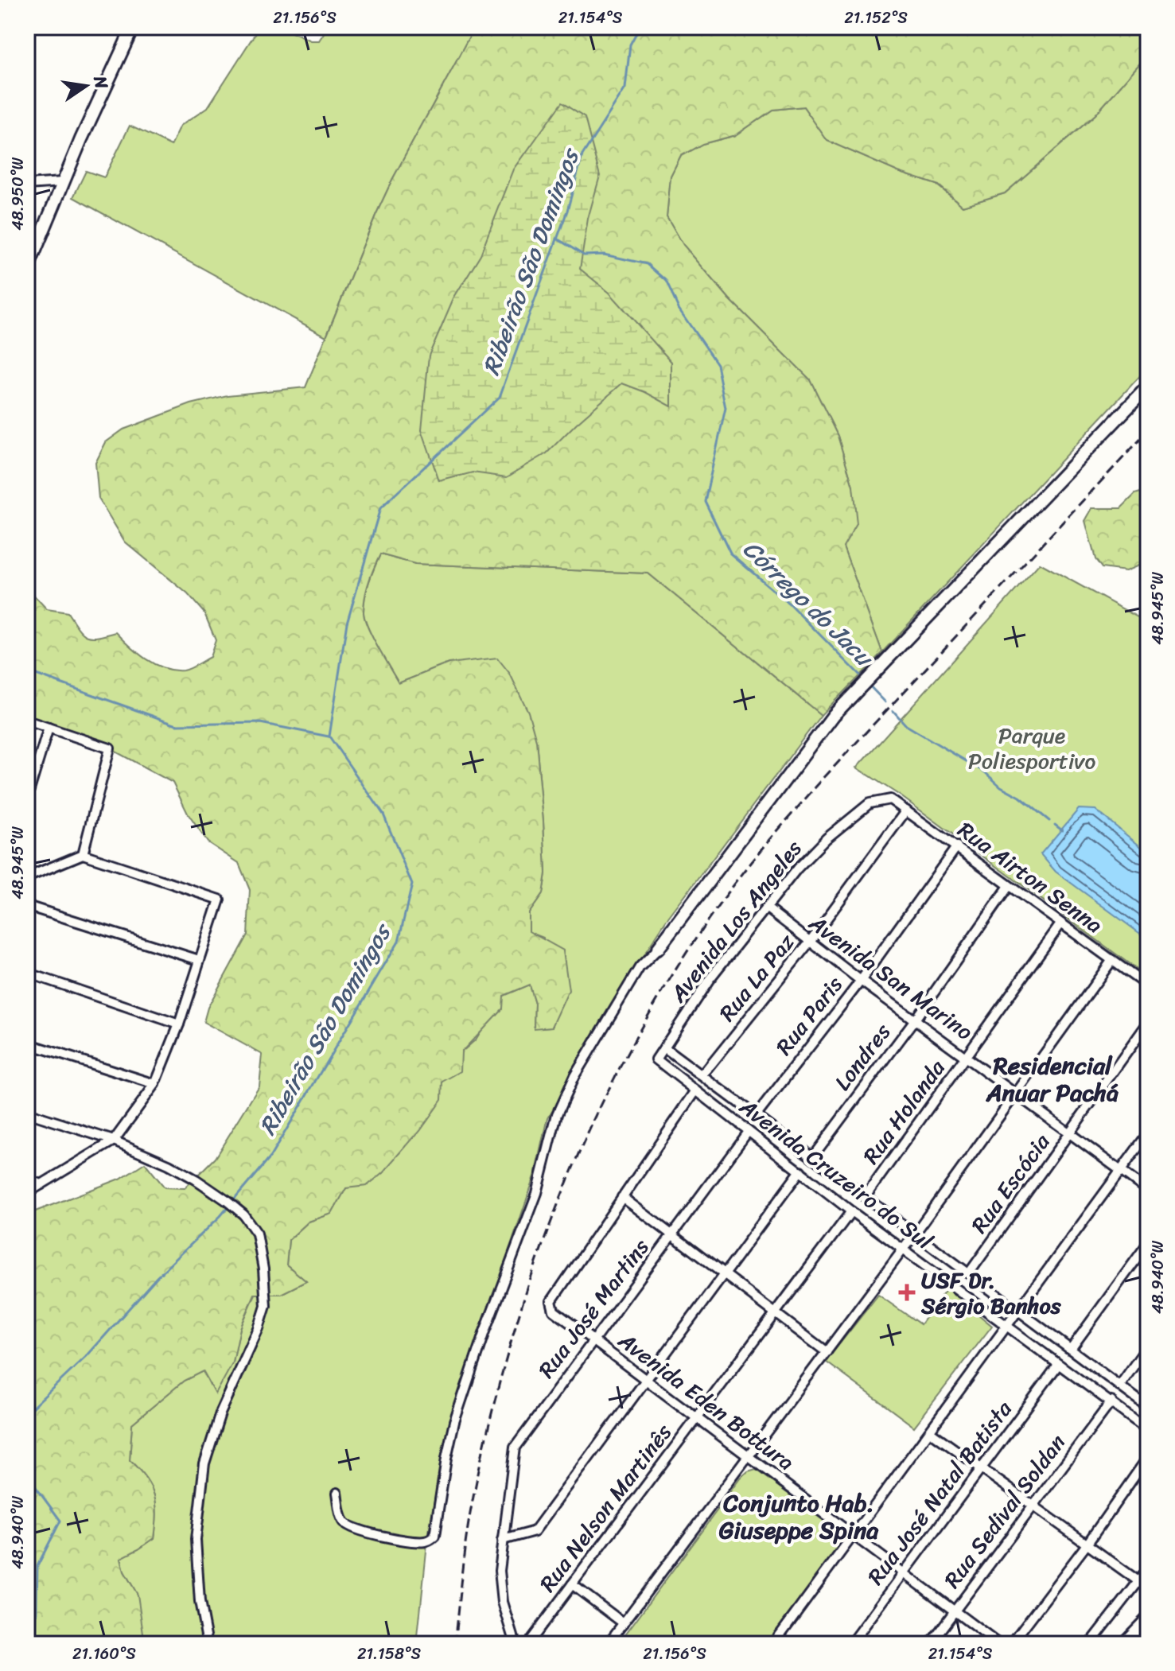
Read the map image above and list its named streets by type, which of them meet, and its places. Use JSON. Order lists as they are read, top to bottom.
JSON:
{
  "streets": {
    "street": [
      "Rua Airton Senna",
      "Avenida Los Angeles",
      "Rua La Paz",
      "Avenida San Marino",
      "Rua Paris",
      "Londres",
      "Rua Holanda",
      "Avenida Cruzeiro do Sul",
      "Rua Escócia",
      "Rua José Martins",
      "Avenida Eden Bottura",
      "Rua José Natal Batista",
      "Rua Nelson Martinês",
      "Rua Sedival Soldan"
    ]
  },
  "crossings": [
    ["Rua Airton Senna", "Avenida Los Angeles"],
    ["Rua Airton Senna", "Rua La Paz"],
    ["Rua Airton Senna", "Rua Paris"],
    ["Rua Airton Senna", "Londres"],
    ["Rua Airton Senna", "Rua Holanda"],
    ["Avenida Los Angeles", "Avenida San Marino"],
    ["Avenida Los Angeles", "Avenida Cruzeiro do Sul"],
    ["Rua La Paz", "Avenida San Marino"],
    ["Rua La Paz", "Avenida Cruzeiro do Sul"],
    ["Avenida San Marino", "Rua Paris"],
    ["Avenida San Marino", "Londres"],
    ["Avenida San Marino", "Rua Holanda"],
    ["Avenida San Marino", "Rua Escócia"],
    ["Rua Paris", "Avenida Cruzeiro do Sul"],
    ["Londres", "Avenida Cruzeiro do Sul"],
    ["Rua Holanda", "Avenida Cruzeiro do Sul"],
    ["Avenida Cruzeiro do Sul", "Rua Escócia"],
    ["Avenida Cruzeiro do Sul", "Rua José Martins"],
    ["Avenida Cruzeiro do Sul", "Rua José Natal Batista"],
    ["Avenida Cruzeiro do Sul", "Rua Nelson Martinês"],
    ["Avenida Cruzeiro do Sul", "Rua Sedival Soldan"],
    ["Rua José Martins", "Avenida Eden Bottura"],
    ["Avenida Eden Bottura", "Rua José Natal Batista"],
    ["Avenida Eden Bottura", "Rua Nelson Martinês"],
    ["Avenida Eden Bottura", "Rua Sedival Soldan"]
  ],
  "districts": ["Residencial Anuar Pachá", "Conjunto Hab. Giuseppe Spina"],
  "water": ["Ribeirão São Domingos", "Córrego do Jacu"],
  "parks": ["Parque Poliesportivo"],
  "places": {
    "health": ["USF Dr. Sérgio Banhos"]
  },
  "north": "right",
  "coordinates": [
    "21.156°S",
    "21.154°S",
    "21.152°S",
    "48.950°W",
    "48.945°W",
    "48.940°W",
    "21.160°S",
    "21.158°S"
  ]
}
